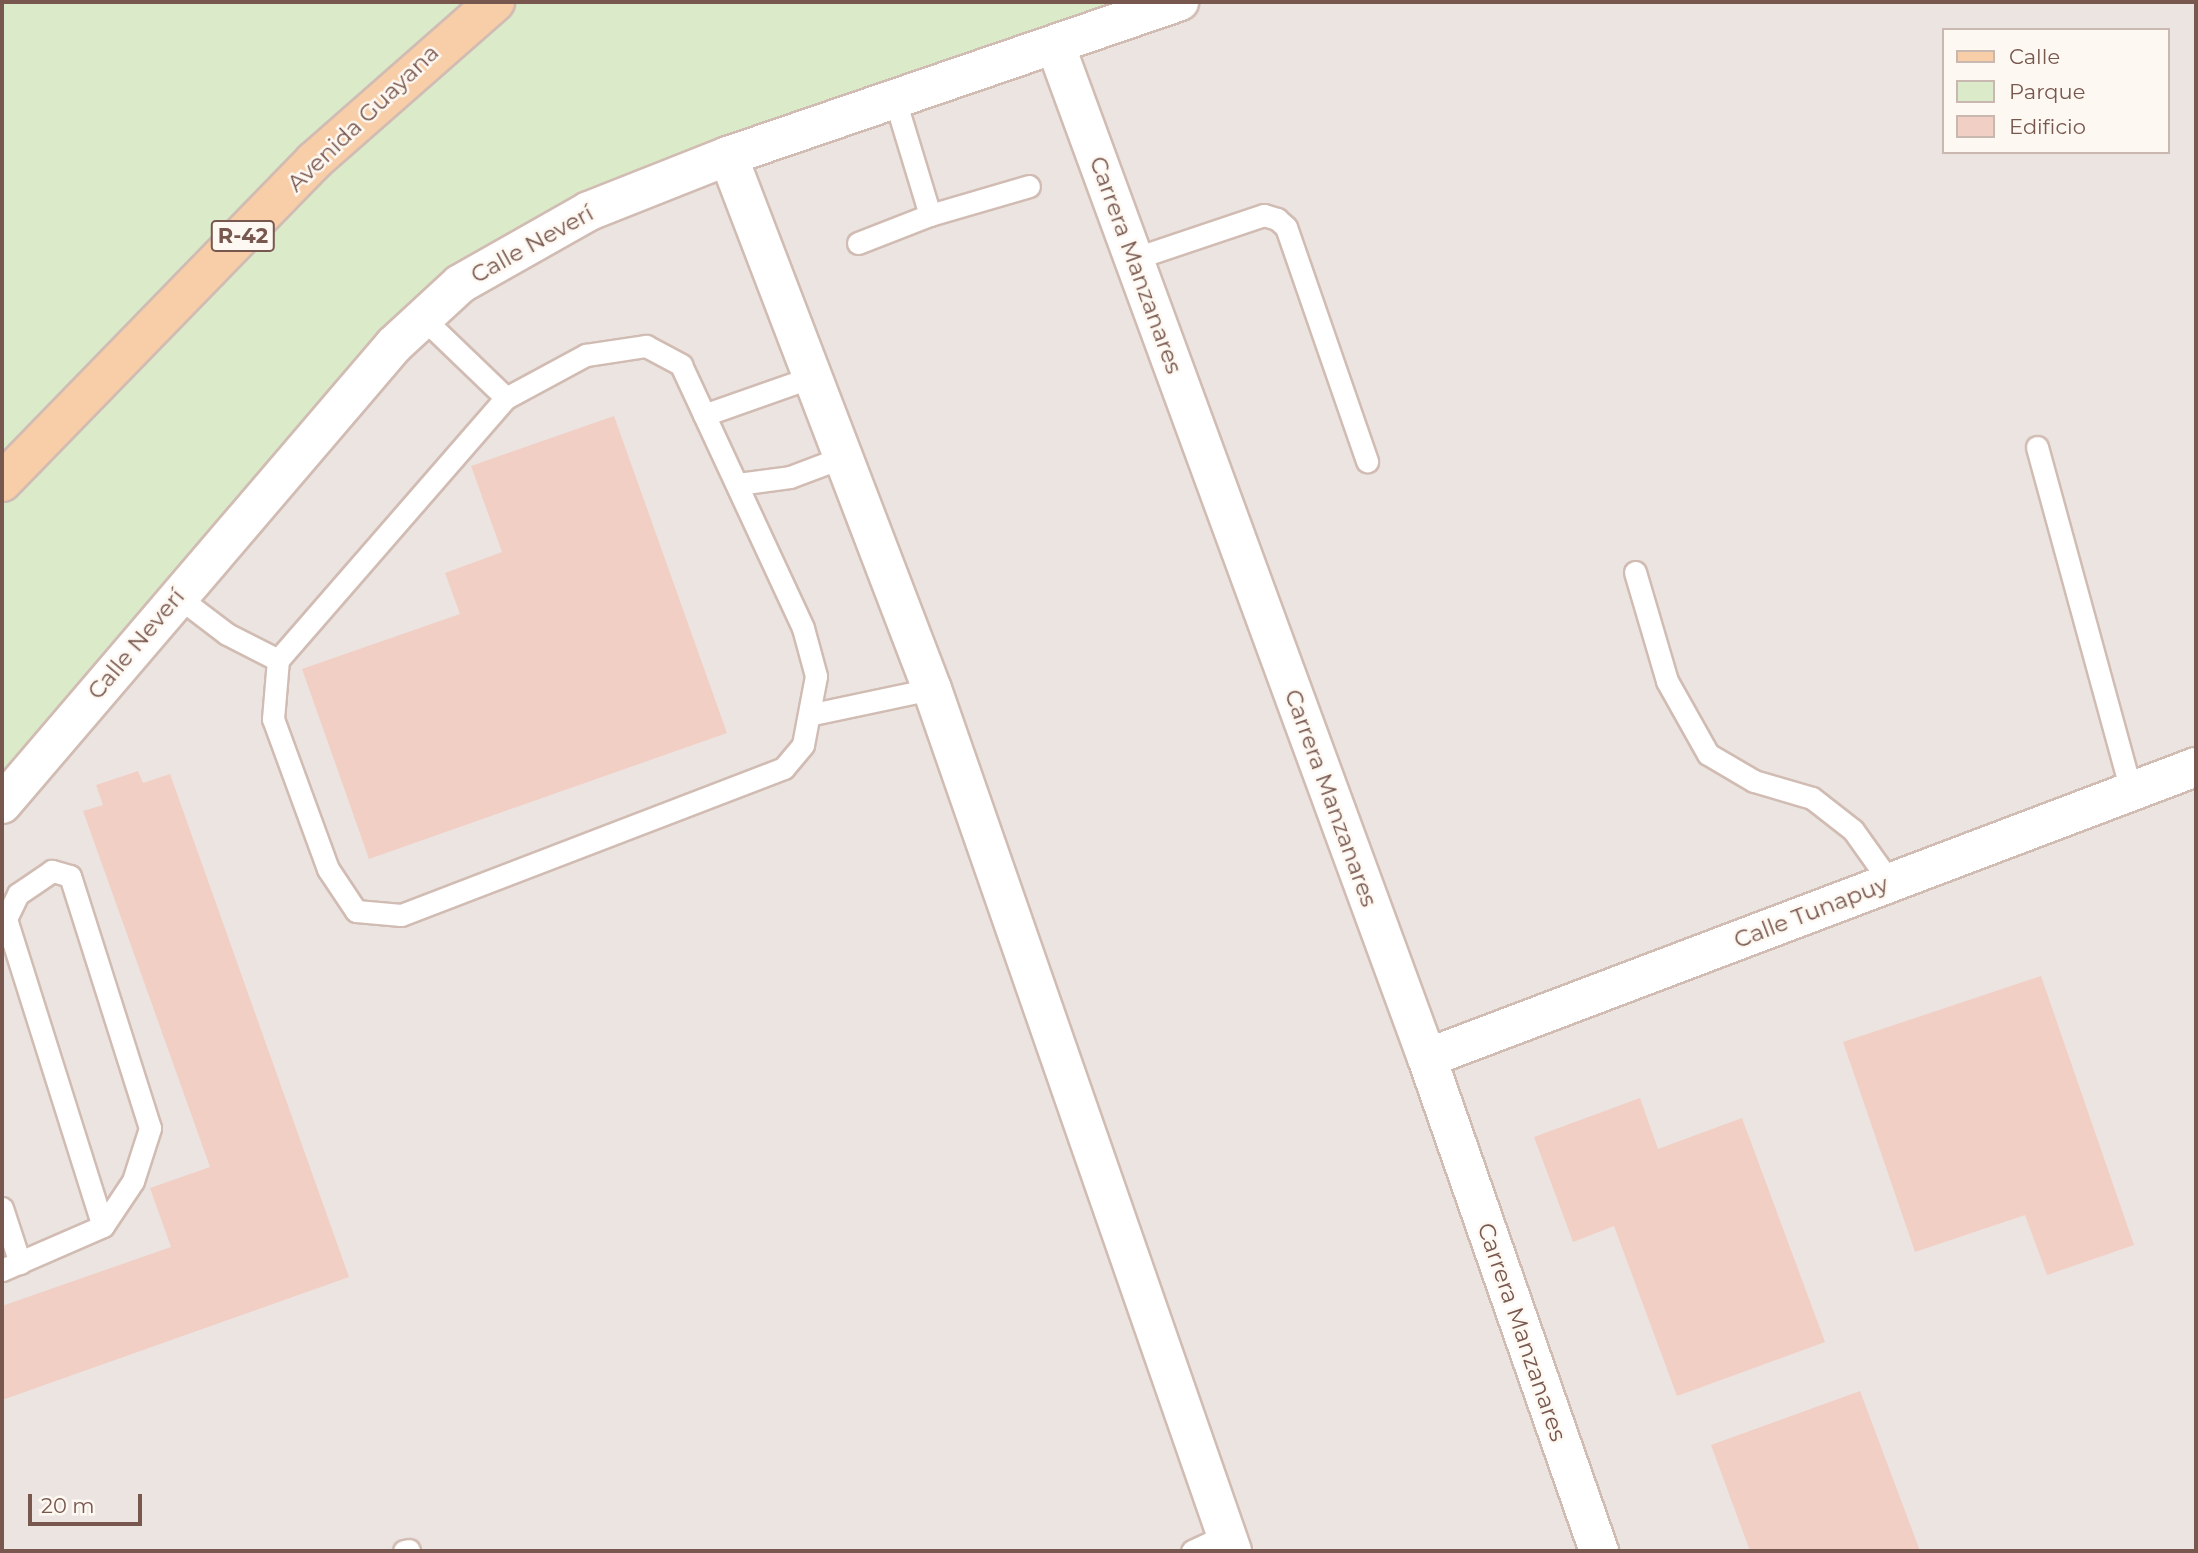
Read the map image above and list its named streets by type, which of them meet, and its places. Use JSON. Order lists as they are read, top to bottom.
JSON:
{
  "streets": {
    "main road": ["Avenida Guayana", "R-42"],
    "street": ["Calle Neverí", "Carrera Manzanares", "Calle Tunapuy"]
  },
  "crossings": [
    ["Calle Neverí", "Carrera Manzanares"],
    ["Carrera Manzanares", "Calle Tunapuy"]
  ],
  "legend": ["Calle", "Parque", "Edificio"],
  "scale_bar": "20 m"
}
